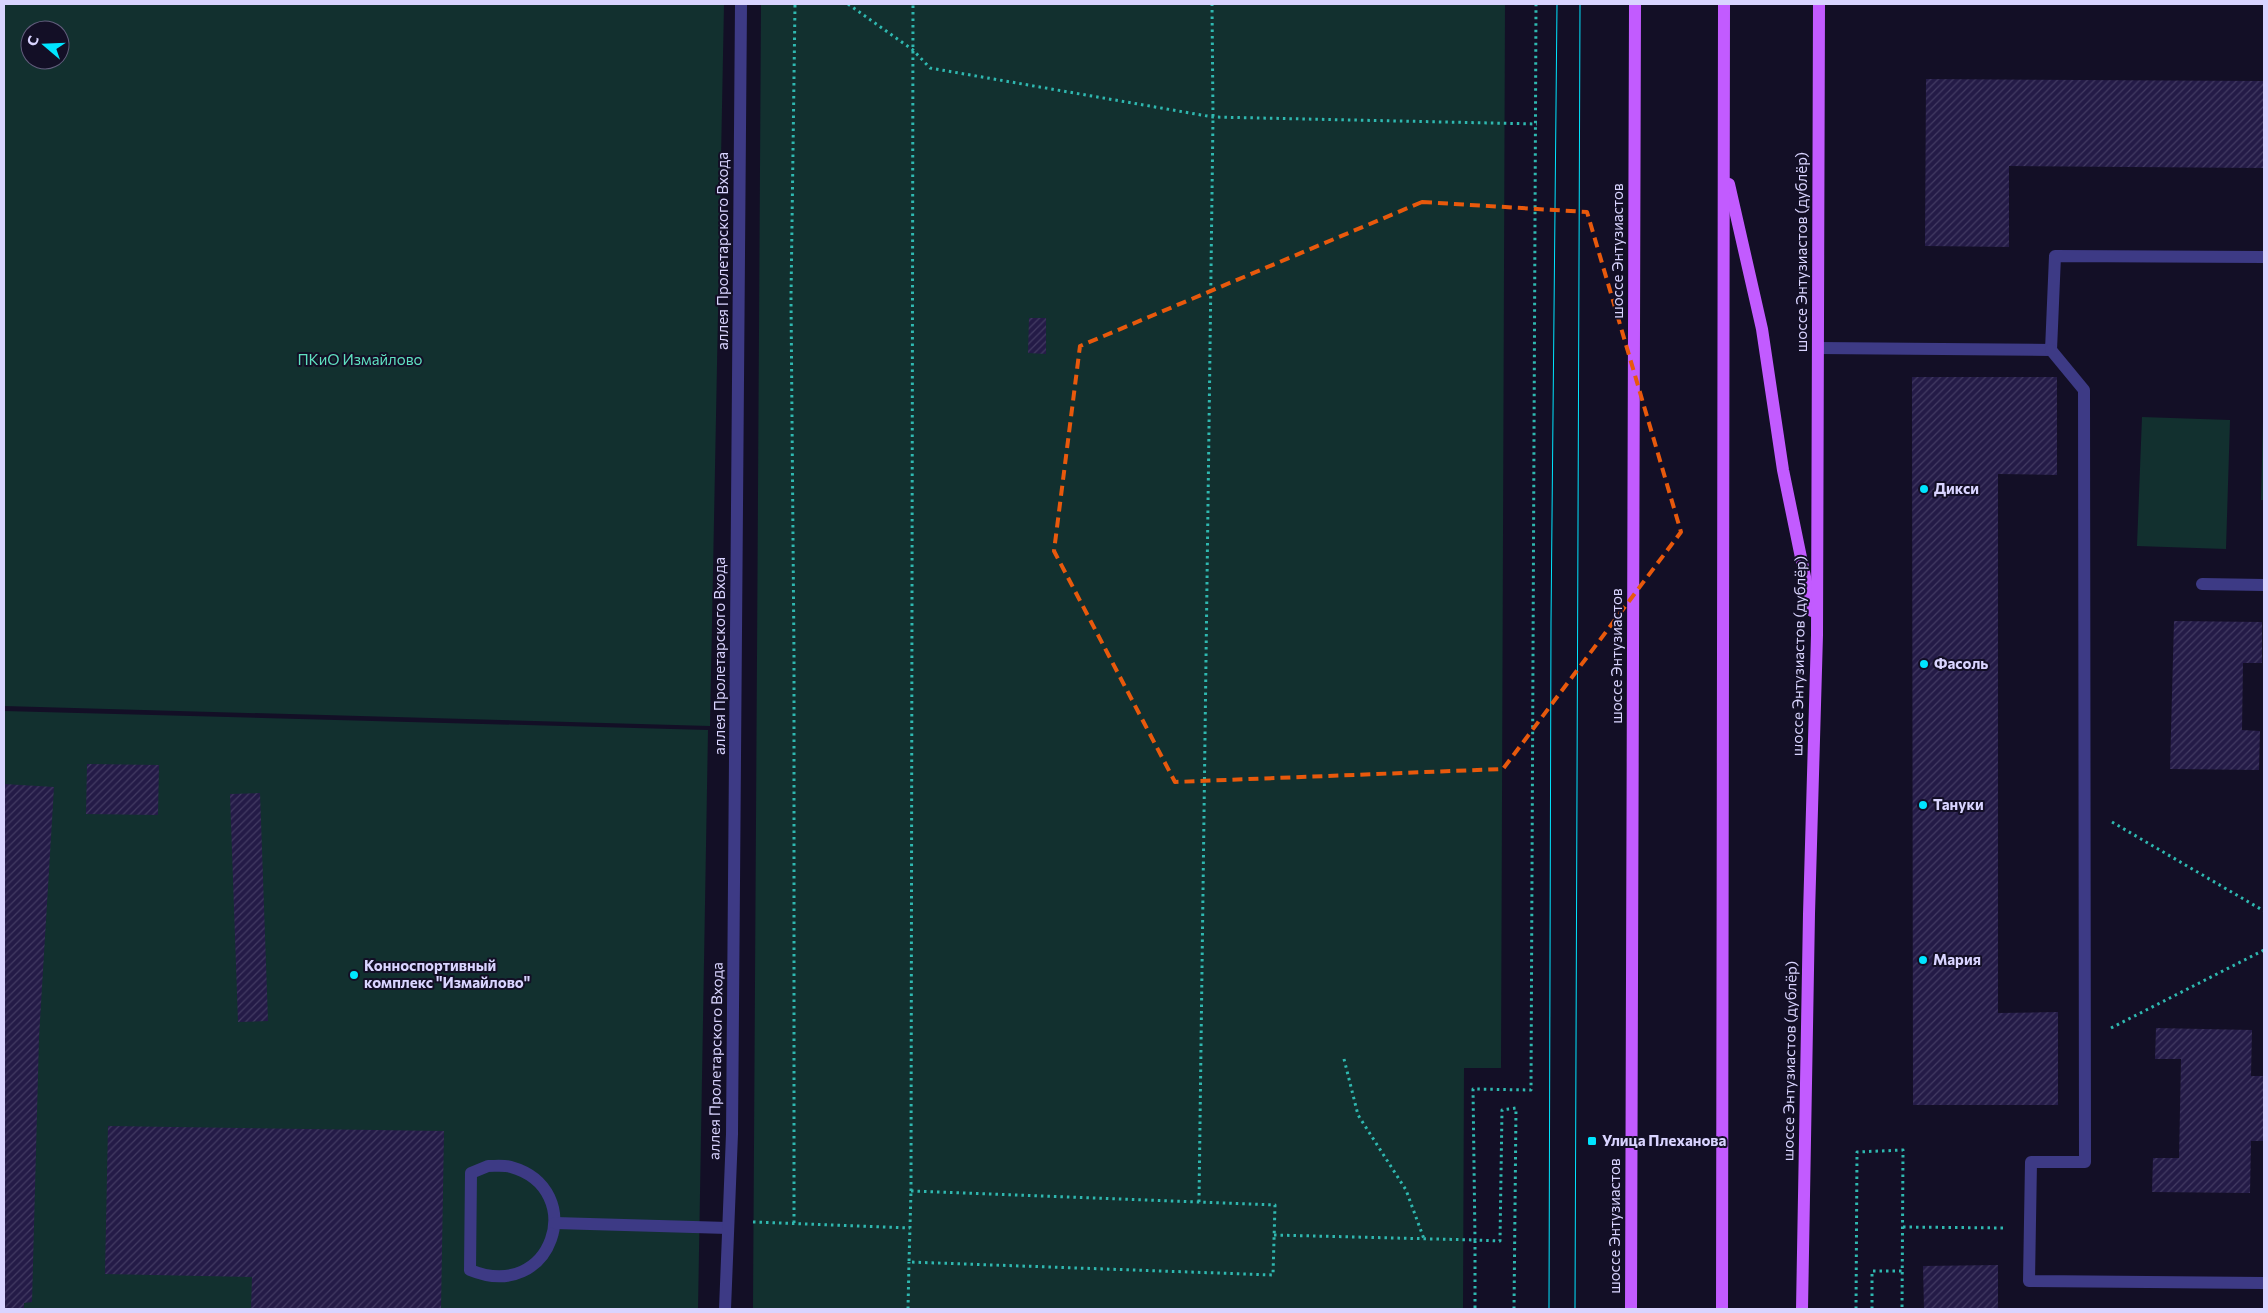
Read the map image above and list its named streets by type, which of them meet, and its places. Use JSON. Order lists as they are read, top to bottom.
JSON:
{
  "streets": {
    "main road": ["шоссе Энтузиастов", "шоссе Энтузиастов (дублёр)"],
    "street": ["аллея Пролетарского Входа"]
  },
  "parks": ["ПКиО Измайлово"],
  "places": {
    "other": [
      "Дикси",
      "Фасоль",
      "Тануки",
      "Мария",
      "Конноспортивный комплекс \"Измайлово\""
    ],
    "transit": ["Улица Плеханова"]
  },
  "north": "left"
}
